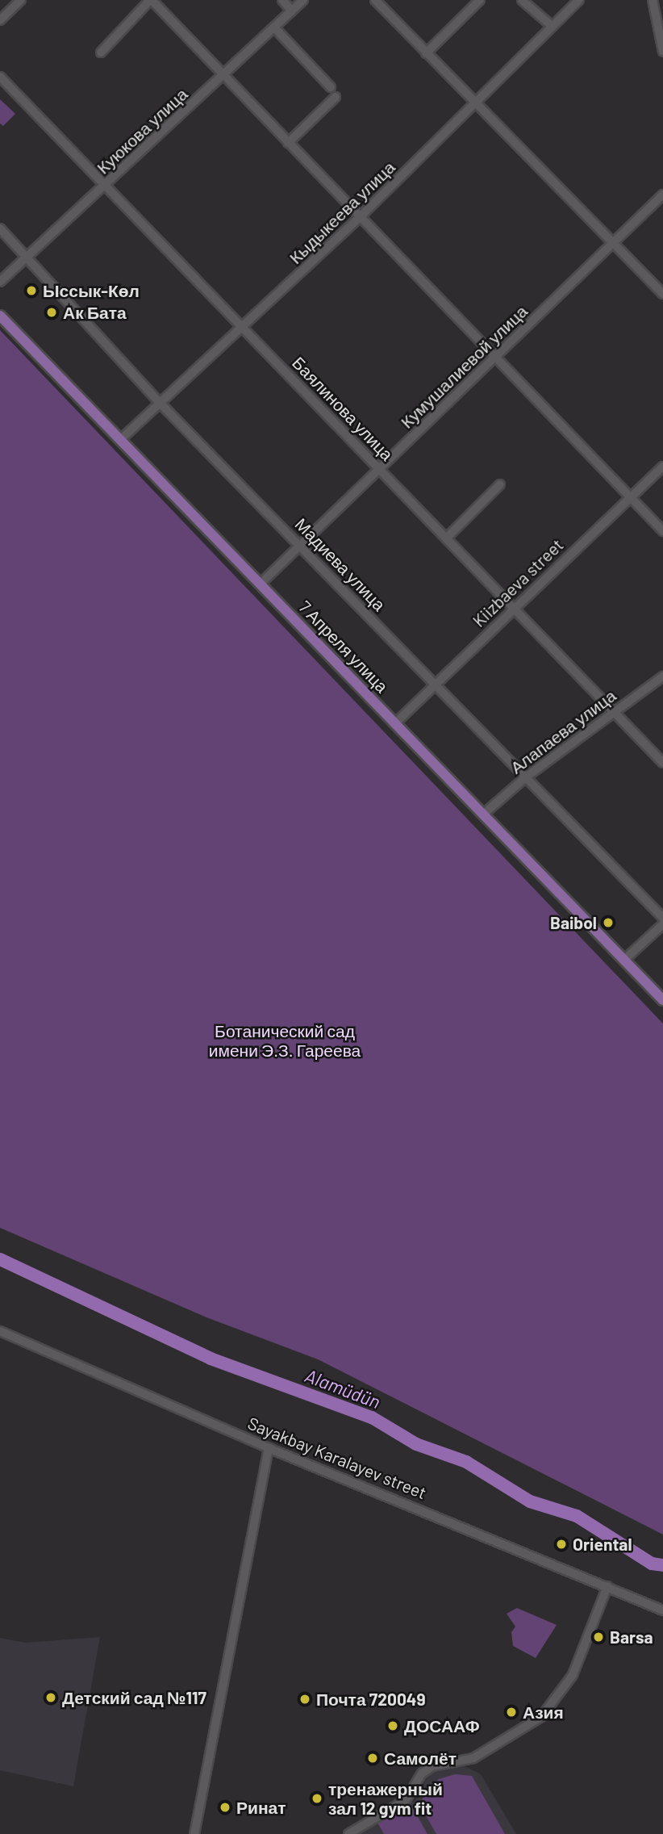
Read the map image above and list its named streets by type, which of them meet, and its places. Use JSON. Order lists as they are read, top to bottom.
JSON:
{
  "streets": {
    "main road": ["7 Апреля улица"],
    "street": [
      "Куюкова улица",
      "Кыдыкеева улица",
      "Кумушалиевой улица",
      "Баялинова улица",
      "Мадиева улица",
      "Kiizbaeva street",
      "Алапаева улица",
      "Sayakbay Karalayev street"
    ]
  },
  "crossings": [
    ["Куюкова улица", "Баялинова улица"],
    ["Куюкова улица", "Мадиева улица"],
    ["Кыдыкеева улица", "Баялинова улица"],
    ["Кыдыкеева улица", "Мадиева улица"],
    ["Кыдыкеева улица", "7 Апреля улица"],
    ["Кумушалиевой улица", "Баялинова улица"],
    ["Кумушалиевой улица", "Мадиева улица"],
    ["Кумушалиевой улица", "7 Апреля улица"],
    ["Баялинова улица", "Kiizbaeva street"],
    ["Баялинова улица", "Алапаева улица"],
    ["Мадиева улица", "Kiizbaeva street"],
    ["Мадиева улица", "Алапаева улица"],
    ["Kiizbaeva street", "7 Апреля улица"],
    ["7 Апреля улица", "Алапаева улица"]
  ],
  "water": ["Alamüdün"],
  "parks": ["Ботанический сад имени Э.З. Гареева"],
  "places": [
    "Ыссык-Көл",
    "Ак Бата",
    "Baibol",
    "Oriental",
    "Barsa",
    "Детский сад №117",
    "Почта 720049",
    "Азия",
    "ДОСААФ",
    "Самолёт",
    "тренажерный зал 12 gym fit",
    "Ринат"
  ]
}
